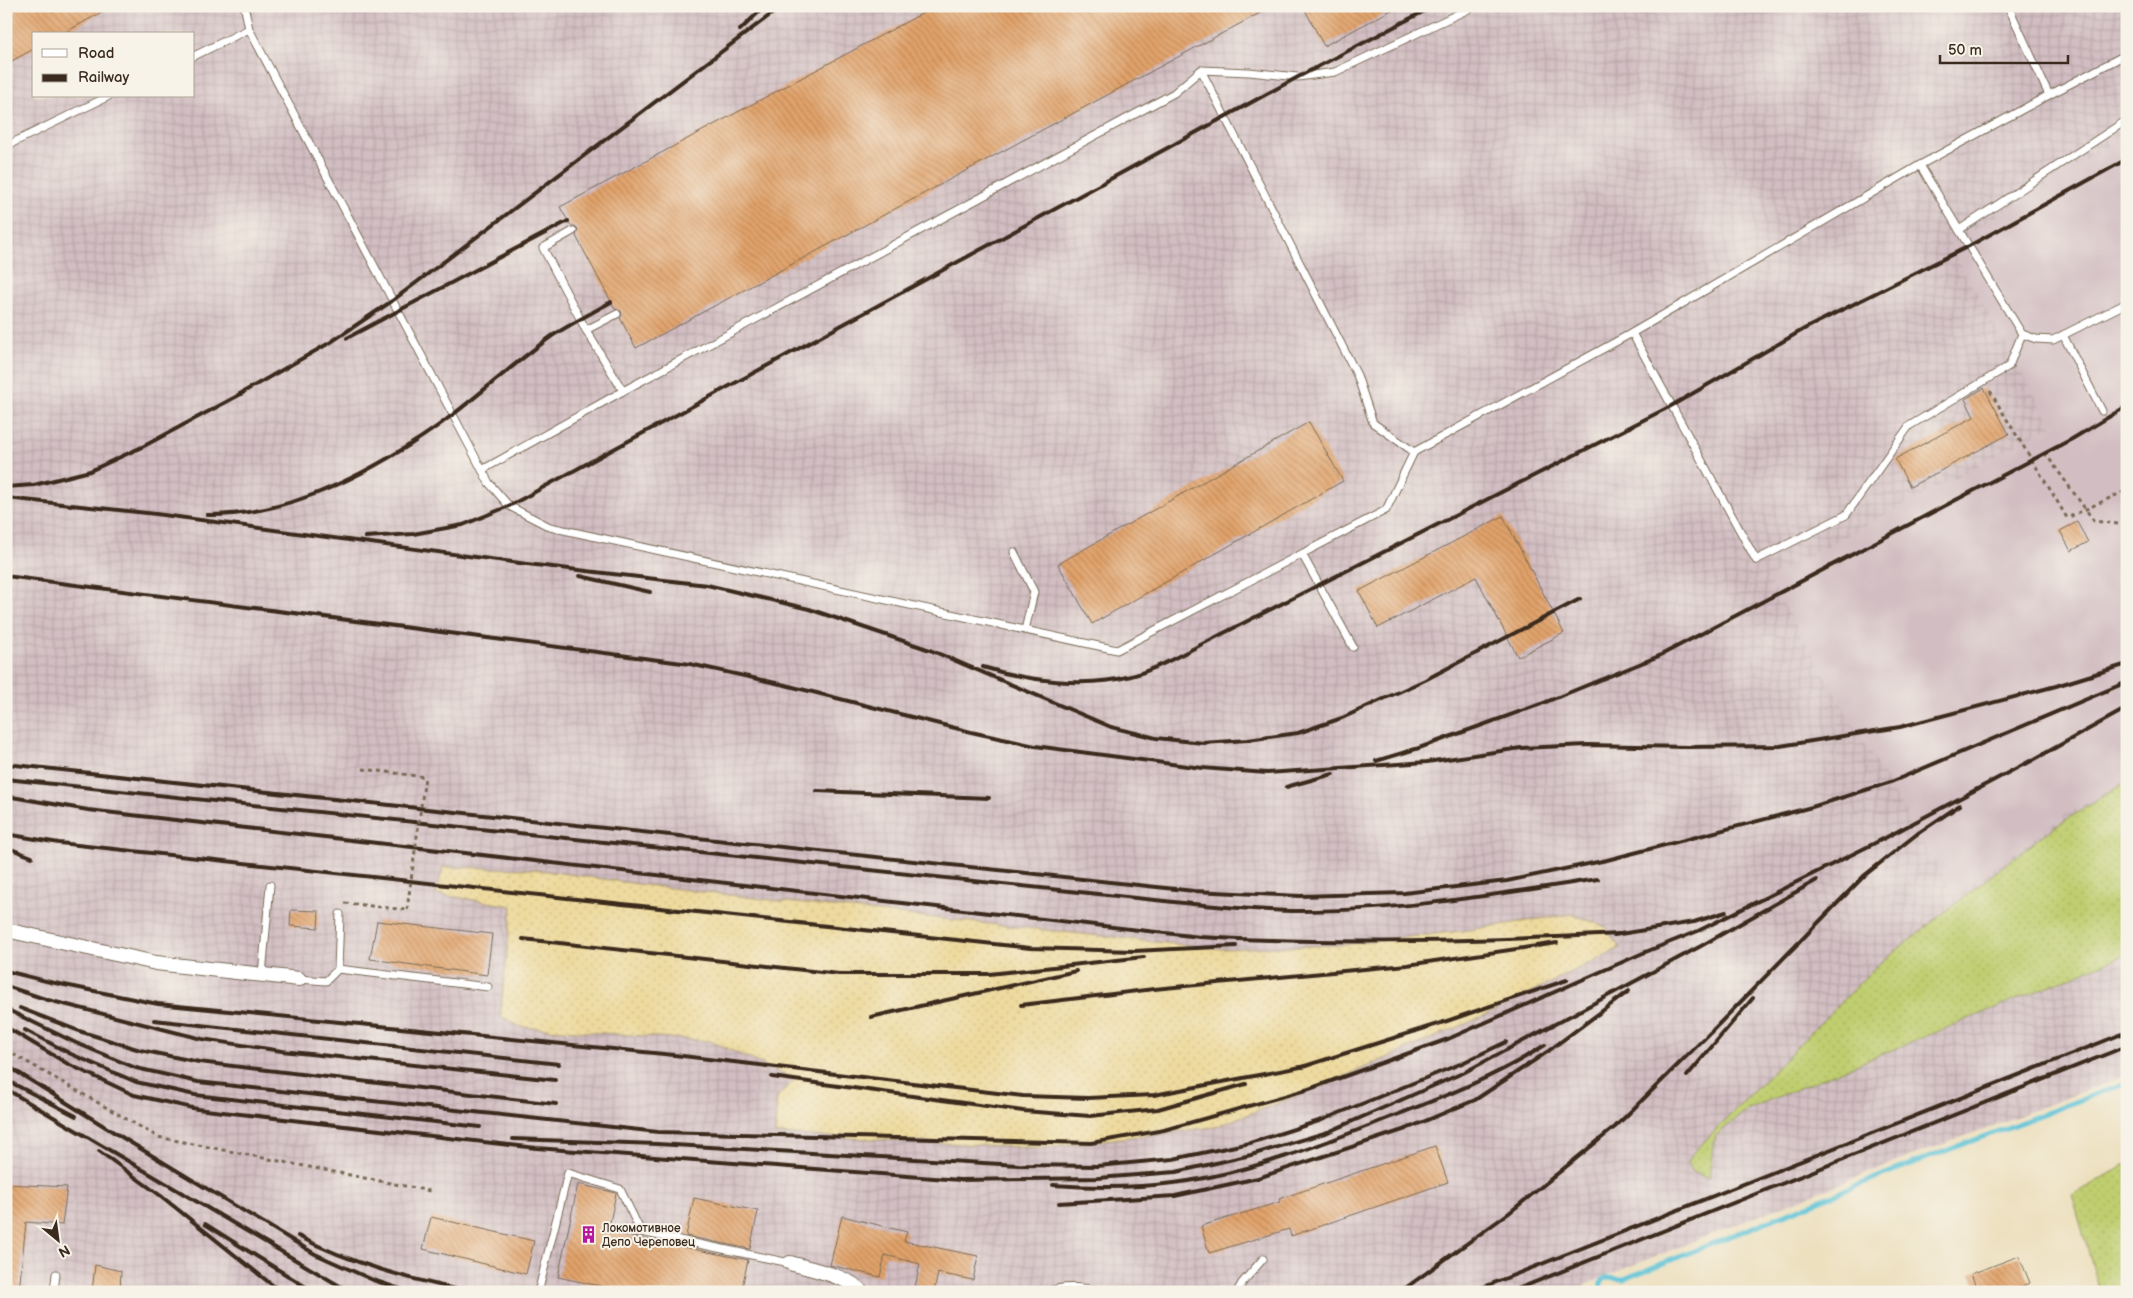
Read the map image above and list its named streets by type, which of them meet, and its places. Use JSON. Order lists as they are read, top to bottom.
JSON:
{
  "places": {
    "building": ["Локомотивное Депо Череповец"]
  },
  "legend": ["Road", "Railway"],
  "scale_bar": "50 m",
  "north": "bottom right"
}
